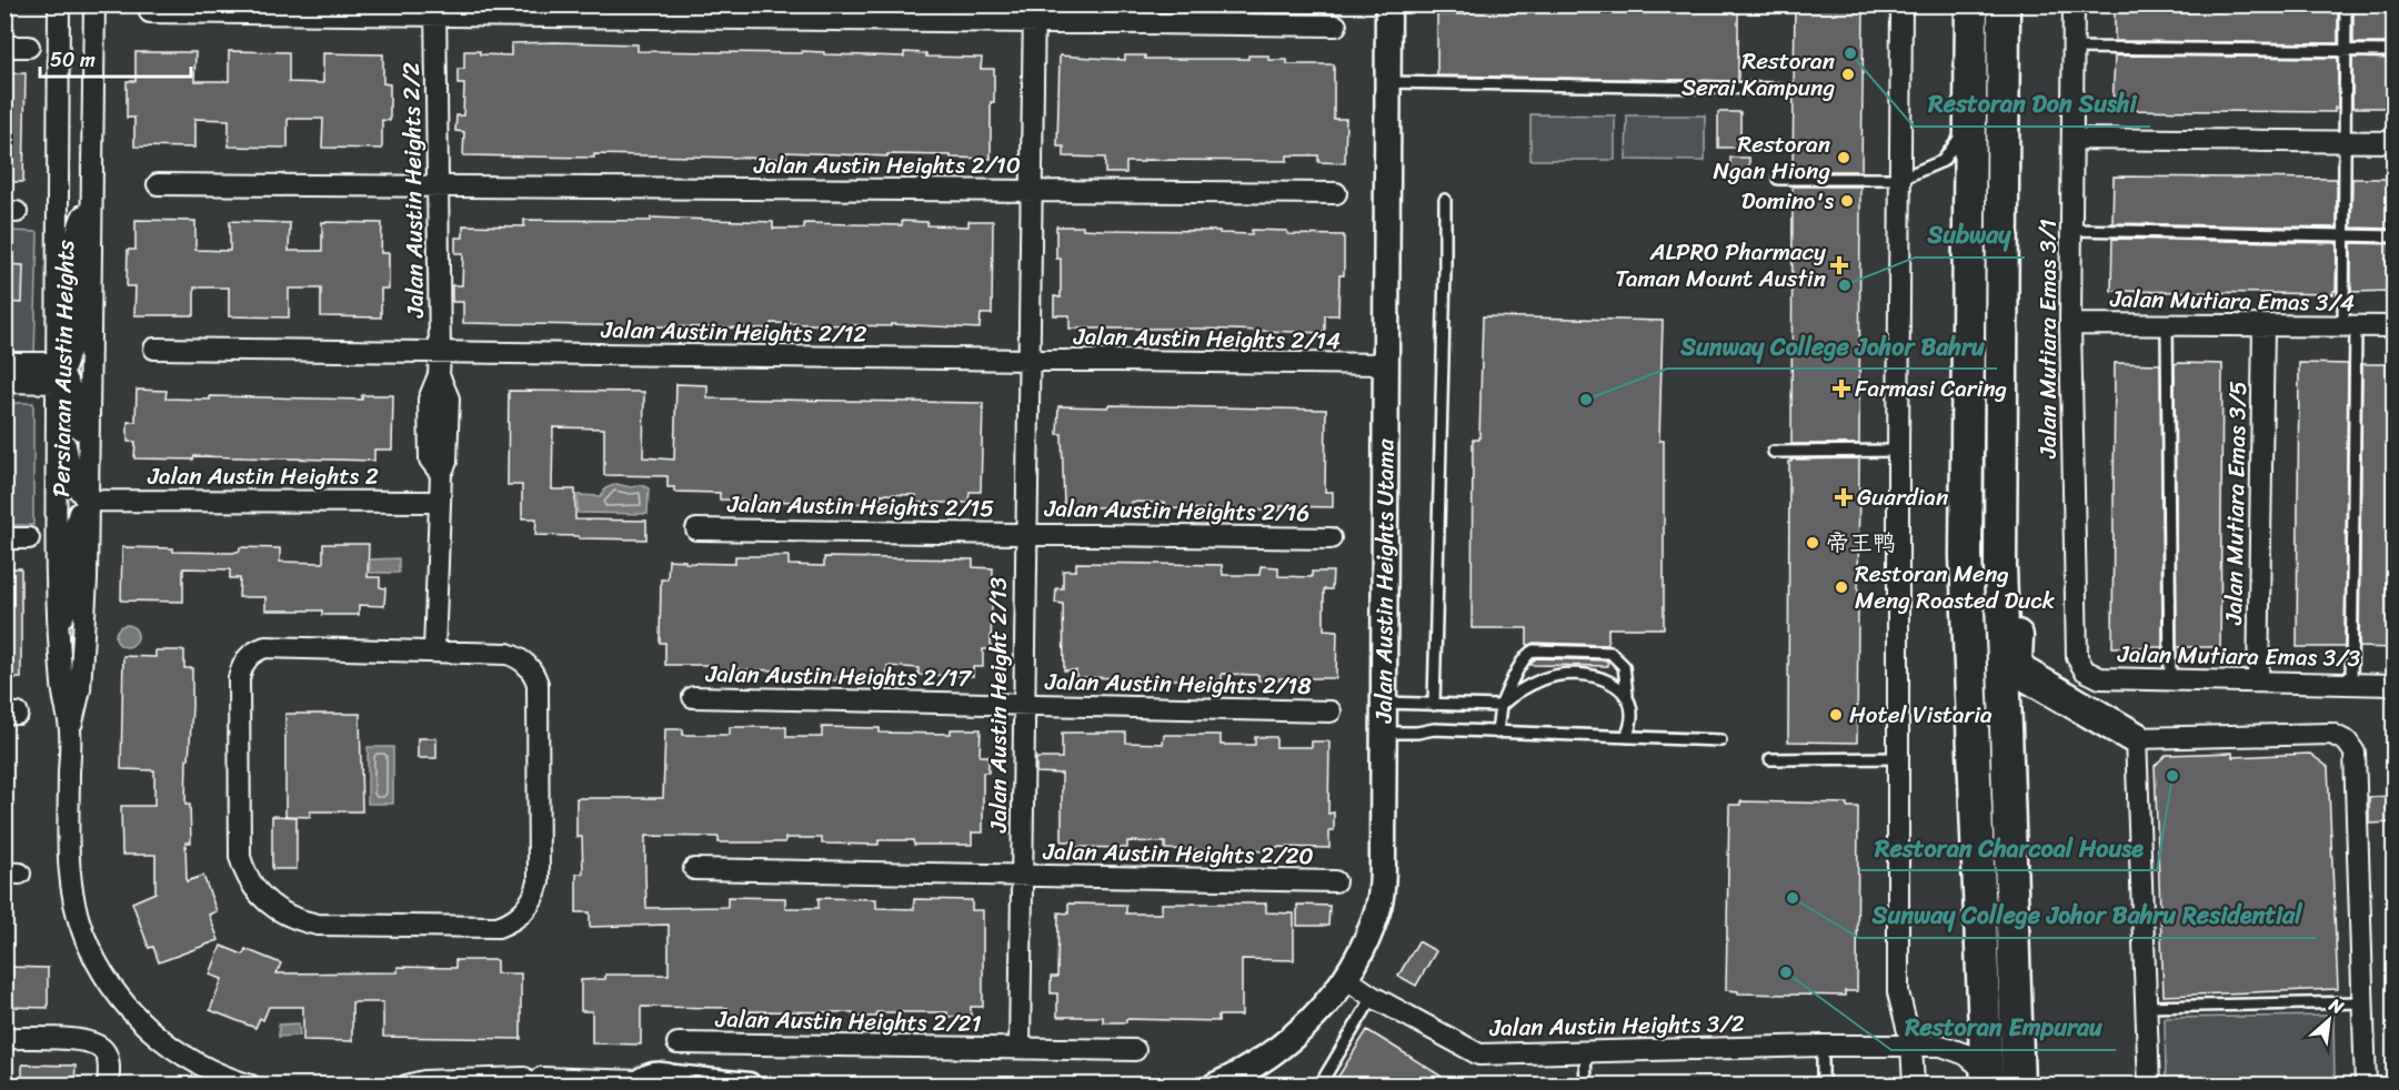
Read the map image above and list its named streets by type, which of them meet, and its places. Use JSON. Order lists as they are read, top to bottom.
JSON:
{
  "streets": {
    "street": [
      "Jalan Austin Heights 2/10",
      "Jalan Austin Heights 2/2",
      "Jalan Mutiara Emas 3/4",
      "Jalan Austin Heights 2/12",
      "Jalan Austin Heights 2/14",
      "Jalan Mutiara Emas 3/1",
      "Persiaran Austin Heights",
      "Jalan Austin Heights 2",
      "Jalan Mutiara Emas 3/5",
      "Jalan Austin Heights 2/15",
      "Jalan Austin Heights 2/16",
      "Jalan Austin Heights Utama",
      "Jalan Mutiara Emas 3/3",
      "Jalan Austin Heights 2/17",
      "Jalan Austin Heights 2/18",
      "Jalan Austin Height 2/13",
      "Jalan Austin Heights 2/20",
      "Jalan Austin Heights 2/21",
      "Jalan Austin Heights 3/2"
    ]
  },
  "crossings": [
    ["Jalan Austin Heights 2/10", "Jalan Austin Heights 2/2"],
    ["Jalan Austin Heights 2/10", "Jalan Austin Height 2/13"],
    ["Jalan Austin Heights 2/2", "Jalan Austin Heights 2/12"],
    ["Jalan Austin Heights 2/2", "Jalan Austin Heights 2"],
    ["Jalan Mutiara Emas 3/4", "Jalan Mutiara Emas 3/1"],
    ["Jalan Mutiara Emas 3/4", "Jalan Mutiara Emas 3/5"],
    ["Jalan Austin Heights 2/12", "Jalan Austin Heights 2/14"],
    ["Jalan Austin Heights 2/12", "Jalan Austin Height 2/13"],
    ["Jalan Austin Heights 2/14", "Jalan Austin Heights Utama"],
    ["Jalan Austin Heights 2/14", "Jalan Austin Height 2/13"],
    ["Jalan Mutiara Emas 3/1", "Jalan Mutiara Emas 3/3"],
    ["Persiaran Austin Heights", "Jalan Austin Heights 2"],
    ["Jalan Mutiara Emas 3/5", "Jalan Mutiara Emas 3/3"],
    ["Jalan Austin Heights 2/15", "Jalan Austin Heights 2/16"],
    ["Jalan Austin Heights 2/15", "Jalan Austin Height 2/13"],
    ["Jalan Austin Heights 2/16", "Jalan Austin Height 2/13"],
    ["Jalan Austin Heights Utama", "Jalan Austin Heights 3/2"],
    ["Jalan Austin Heights 2/17", "Jalan Austin Heights 2/18"],
    ["Jalan Austin Heights 2/17", "Jalan Austin Height 2/13"],
    ["Jalan Austin Heights 2/18", "Jalan Austin Height 2/13"],
    ["Jalan Austin Height 2/13", "Jalan Austin Heights 2/20"],
    ["Jalan Austin Height 2/13", "Jalan Austin Heights 2/21"]
  ],
  "places": {
    "other": [
      "Restoran Don Sushi",
      "Restoran Serai Kampung",
      "Restoran Ngan Hiong",
      "Domino's",
      "Subway",
      "Sunway College Johor Bahru",
      "帝王鸭",
      "Restoran Meng Meng Roasted Duck",
      "Hotel Vistaria",
      "Restoran Charcoal House",
      "Sunway College Johor Bahru Residential",
      "Restoran Empurau"
    ],
    "health": ["ALPRO Pharmacy Taman Mount Austin", "Farmasi Caring", "Guardian"]
  },
  "scale_bar": "50 m",
  "north": "top right"
}
